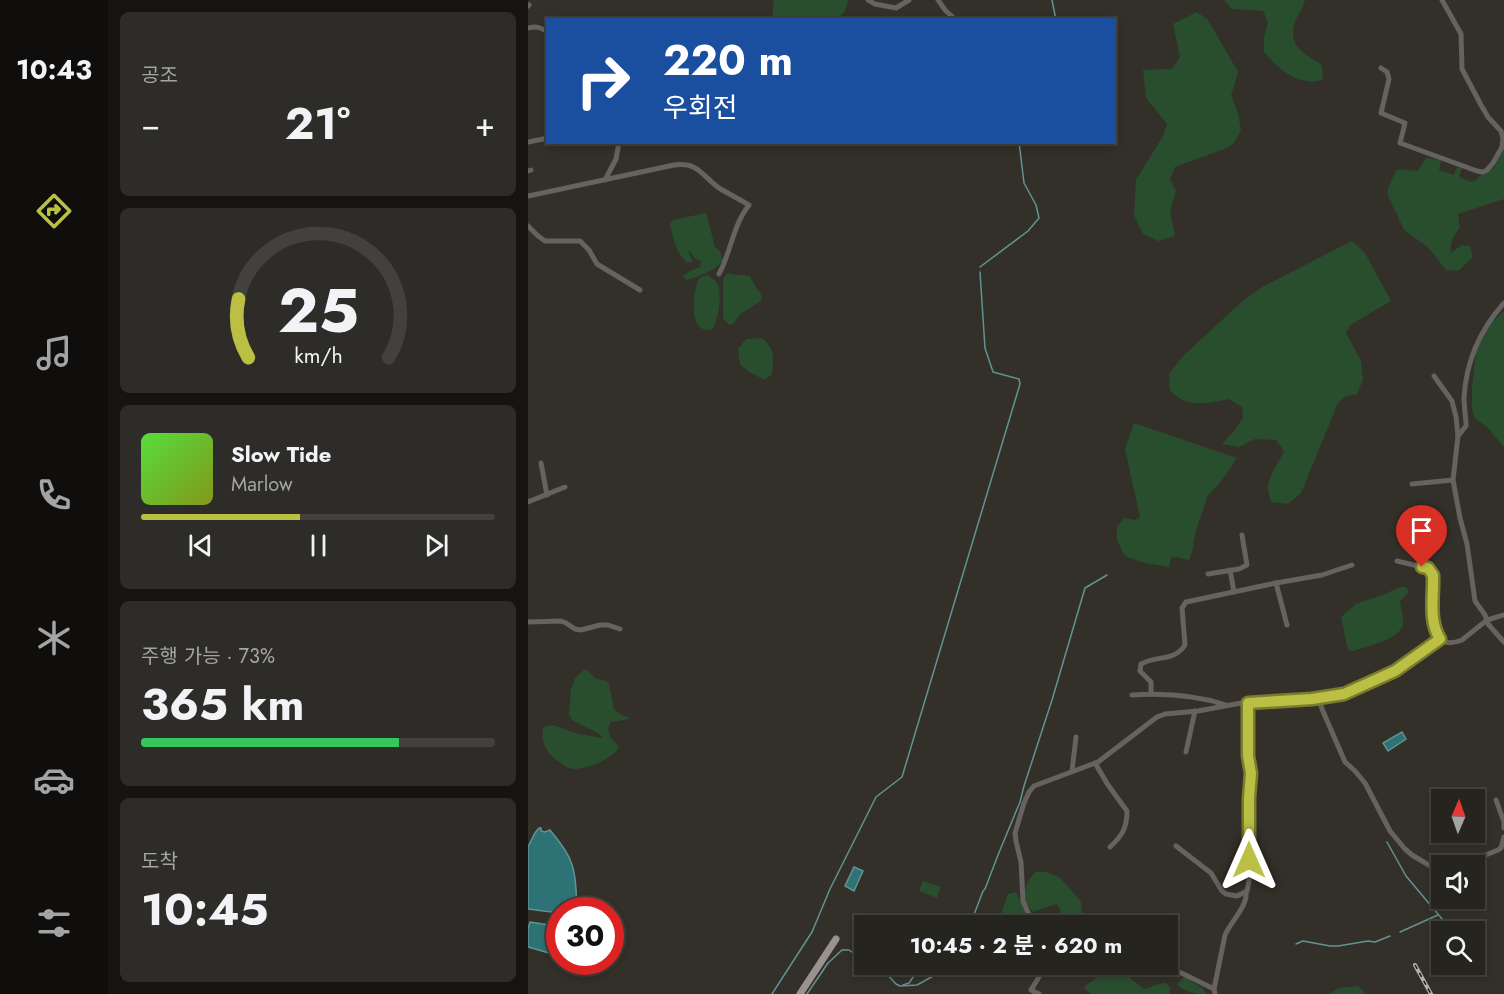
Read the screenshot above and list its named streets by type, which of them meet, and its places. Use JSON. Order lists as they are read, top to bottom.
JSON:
{
  "north": "top",
  "page": {
    "tabs": "10:43",
    "tile": [
      "공조",
      ["주행 가능 · 73%", "365 km"],
      ["도착", "10:45"]
    ],
    "turn": ["220 m", "우회전"],
    "heat": ["−", "21°", "+"],
    "song": ["Slow Tide", "Marlow"],
    "limit": "30",
    "trip": "10:45 · 2 분 · 620 m",
    "gauge": ["25", "km/h"]
  }
}
